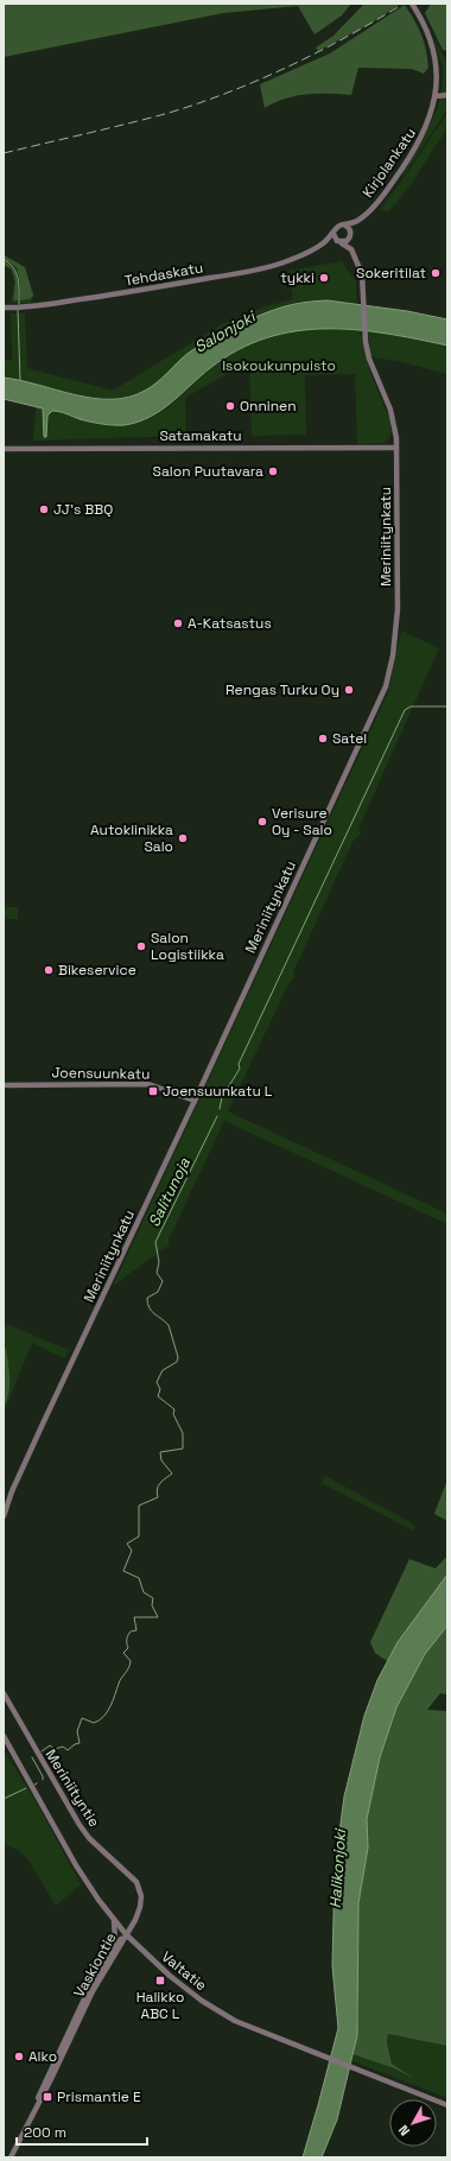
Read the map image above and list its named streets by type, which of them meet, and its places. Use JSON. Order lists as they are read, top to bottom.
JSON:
{
  "streets": {
    "main road": [
      "Kirjolankatu",
      "Tehdaskatu",
      "Satamakatu",
      "Meriniitynkatu",
      "Joensuunkatu",
      "Meriniityntie",
      "Vaskiontie",
      "Valtatie"
    ]
  },
  "crossings": [
    ["Kirjolankatu", "Tehdaskatu"],
    ["Kirjolankatu", "Meriniitynkatu"],
    ["Tehdaskatu", "Meriniitynkatu"],
    ["Satamakatu", "Meriniitynkatu"],
    ["Meriniitynkatu", "Joensuunkatu"],
    ["Meriniityntie", "Vaskiontie"],
    ["Meriniityntie", "Valtatie"],
    ["Vaskiontie", "Valtatie"]
  ],
  "water": ["Salonjoki", "Salitunoja", "Halikonjoki"],
  "parks": ["Isokoukunpuisto"],
  "places": {
    "other": [
      "Sokeritilat",
      "tykki",
      "Onninen",
      "Salon Puutavara",
      "JJ's BBQ",
      "A-Katsastus",
      "Rengas Turku Oy",
      "Satel",
      "Verisure Oy - Salo",
      "Autoklinikka Salo",
      "Salon Logistiikka",
      "Bikeservice",
      "Alko"
    ],
    "transit": ["Joensuunkatu L", "Halikko ABC L", "Prismantie E"]
  },
  "scale_bar": "200 m",
  "north": "bottom left"
}
